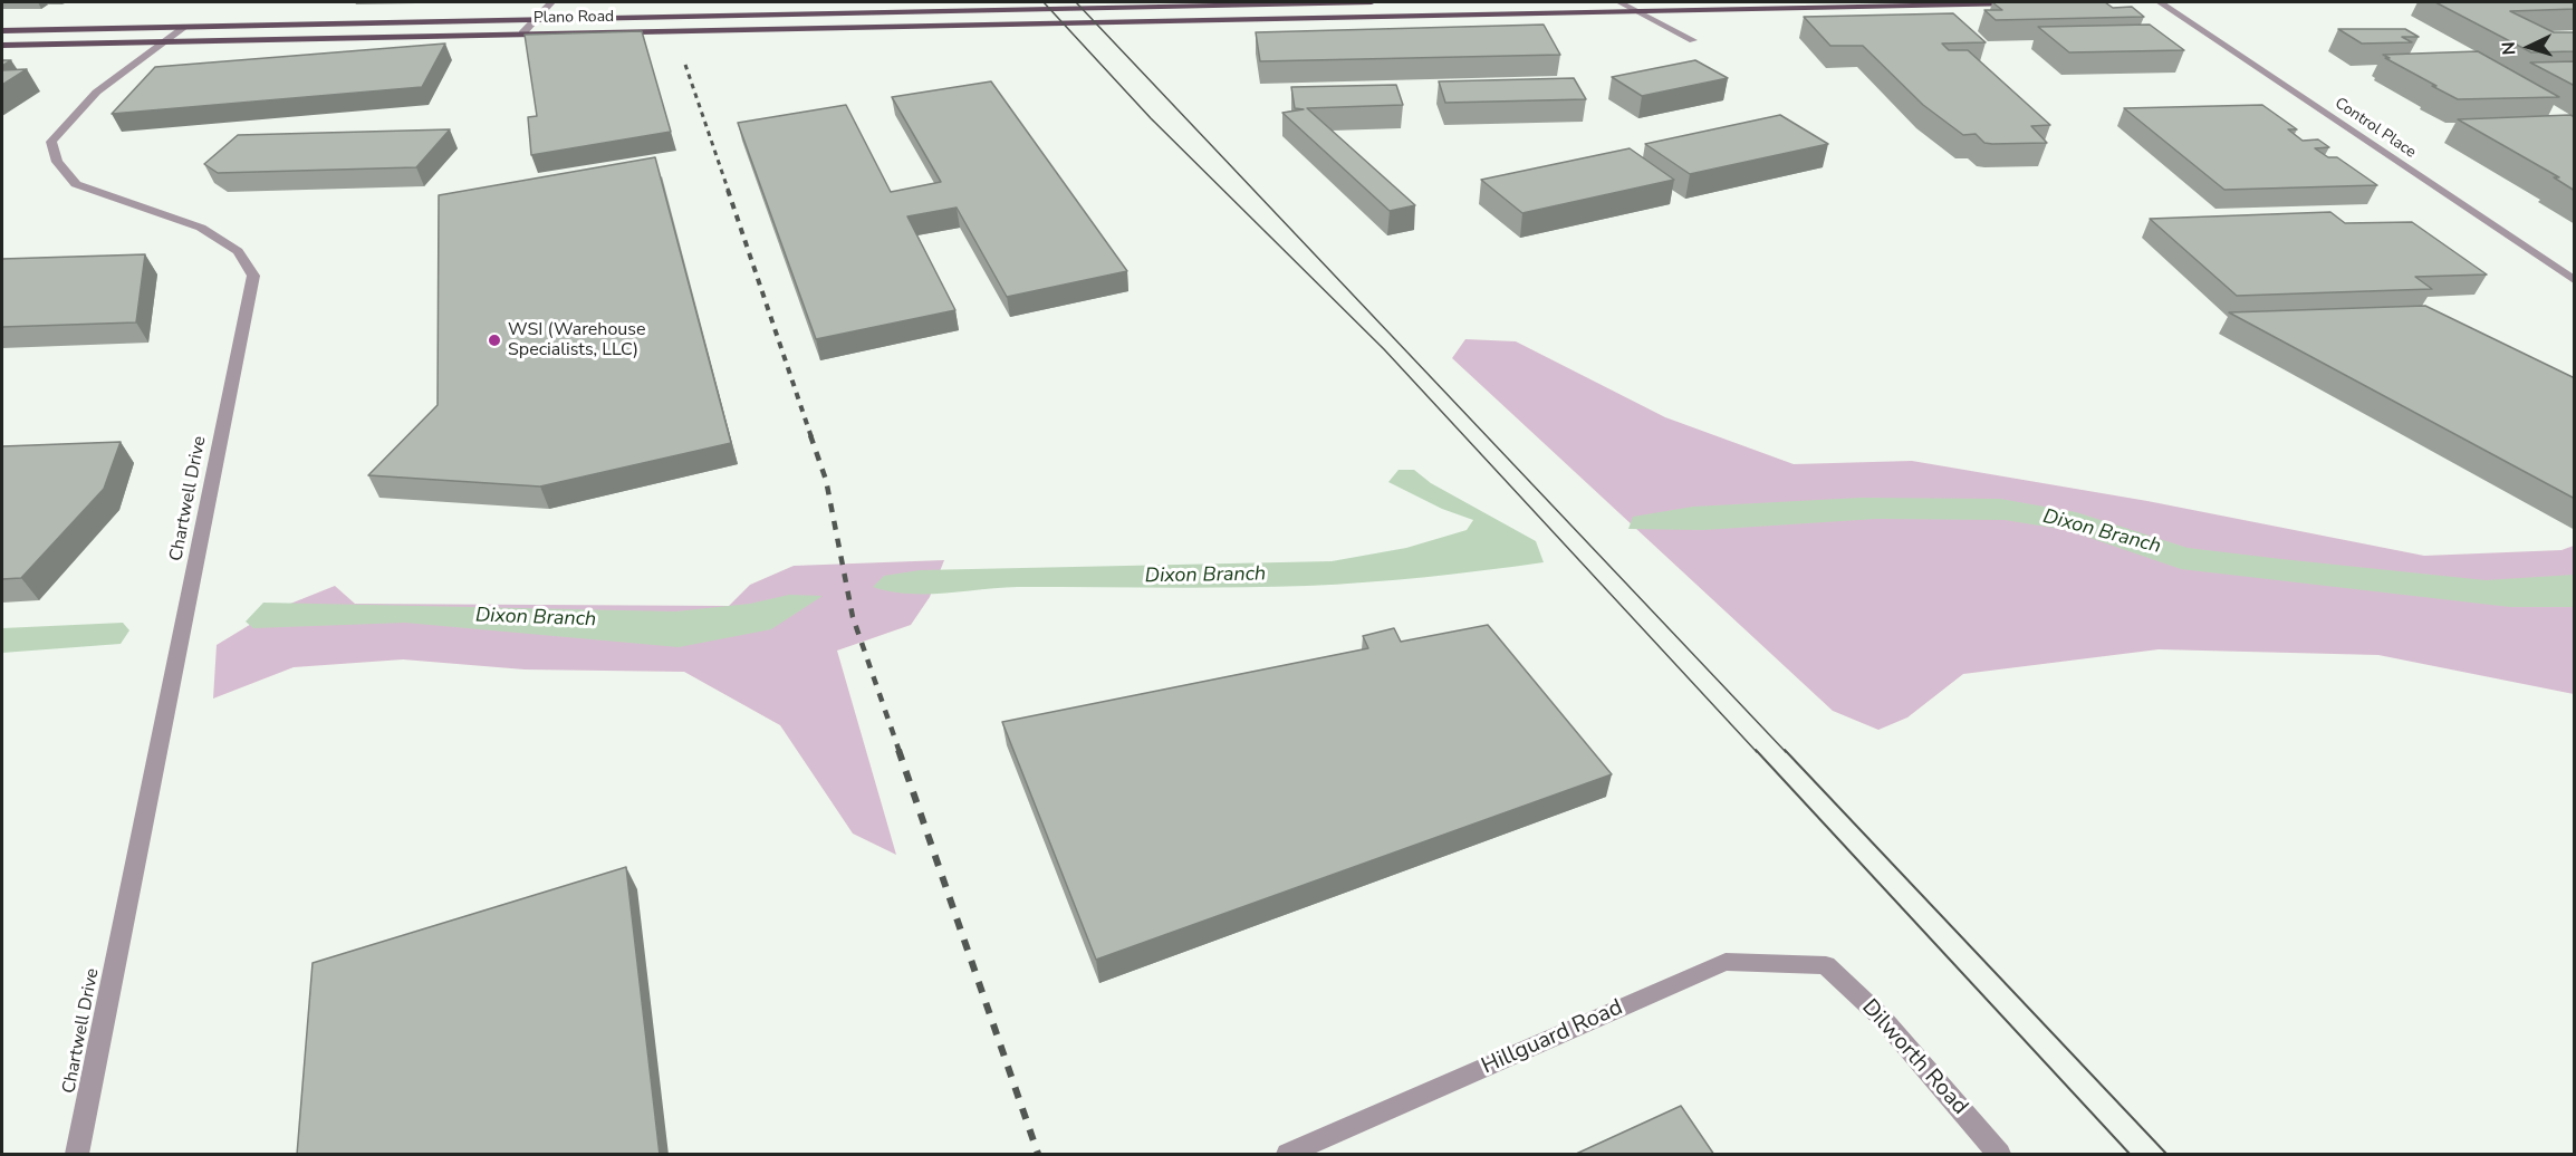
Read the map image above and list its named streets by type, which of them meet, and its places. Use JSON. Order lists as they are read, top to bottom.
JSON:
{
  "streets": {
    "main road": ["Plano Road"],
    "street": [
      "Control Place",
      "Chartwell Drive",
      "Hillguard Road",
      "Dilworth Road"
    ]
  },
  "crossings": [
    ["Plano Road", "Chartwell Drive"],
    ["Hillguard Road", "Dilworth Road"]
  ],
  "water": ["Dixon Branch"],
  "places": ["WSI (Warehouse Specialists, LLC)"],
  "north": "left"
}
